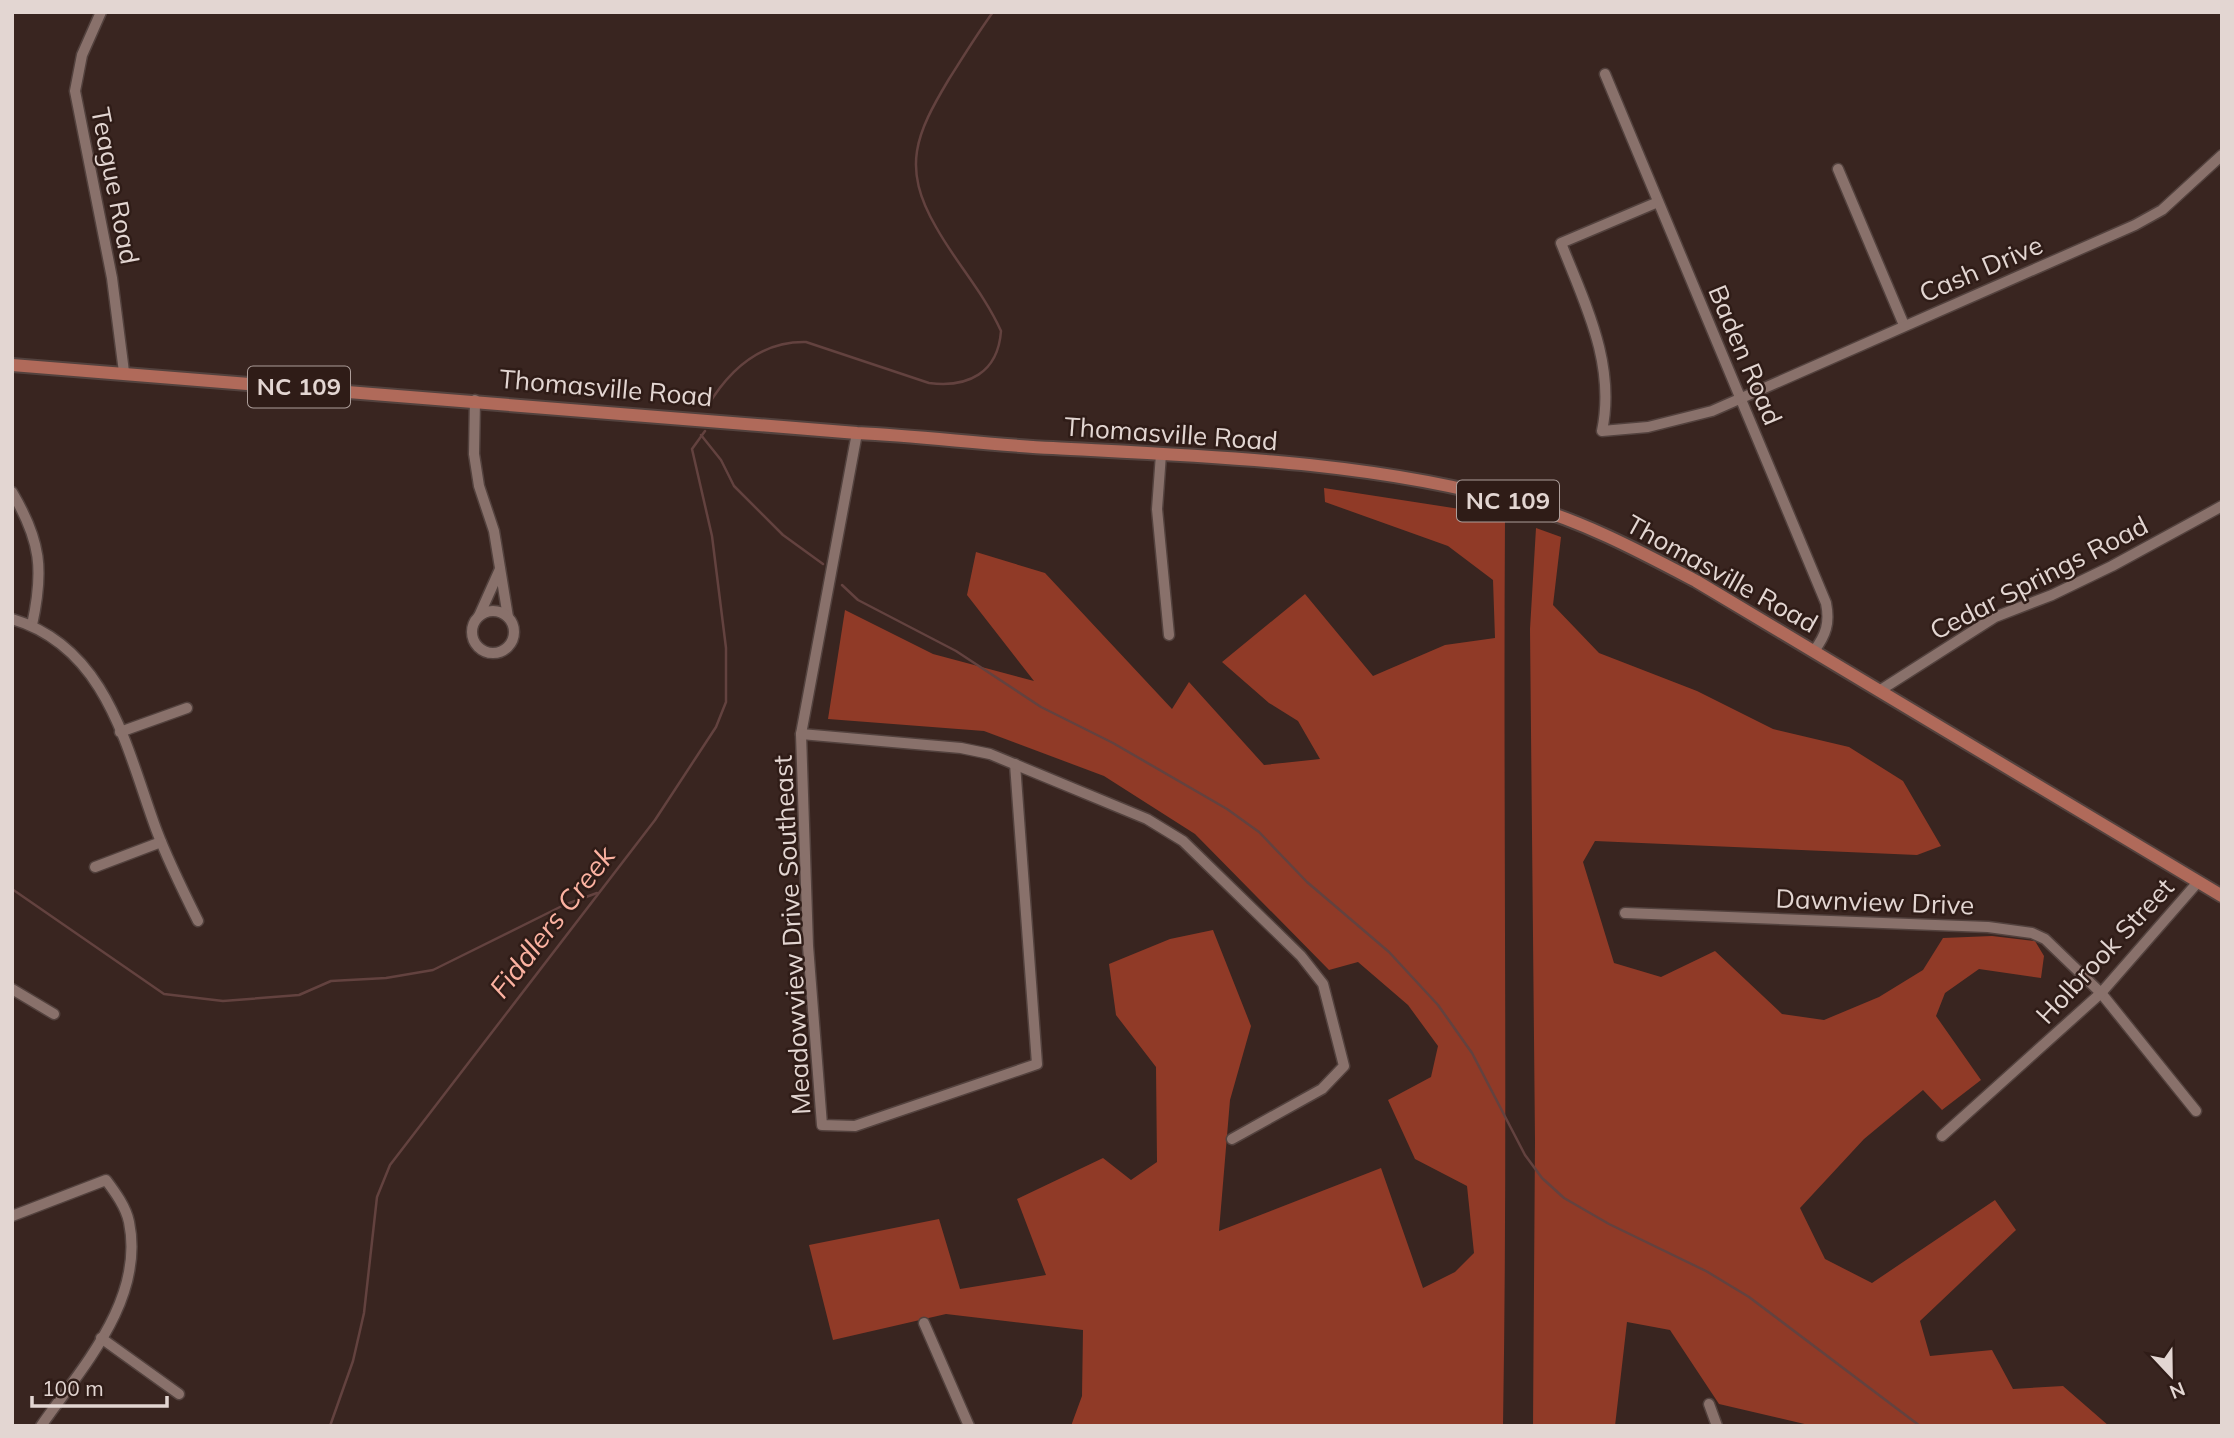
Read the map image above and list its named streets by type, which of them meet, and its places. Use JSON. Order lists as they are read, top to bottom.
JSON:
{
  "streets": {
    "main road": ["NC 109", "Thomasville Road"],
    "street": [
      "Teague Road",
      "Cash Drive",
      "Baden Road",
      "Cedar Springs Road",
      "Dawnview Drive",
      "Meadowview Drive Southeast",
      "Holbrook Street"
    ]
  },
  "crossings": [
    ["Teague Road", "Thomasville Road"],
    ["Cash Drive", "Baden Road"],
    ["Baden Road", "Thomasville Road"],
    ["Thomasville Road", "Cedar Springs Road"],
    ["Thomasville Road", "Meadowview Drive Southeast"],
    ["Thomasville Road", "Holbrook Street"],
    ["Dawnview Drive", "Holbrook Street"]
  ],
  "water": ["Fiddlers Creek"],
  "scale_bar": "100 m",
  "north": "bottom"
}
